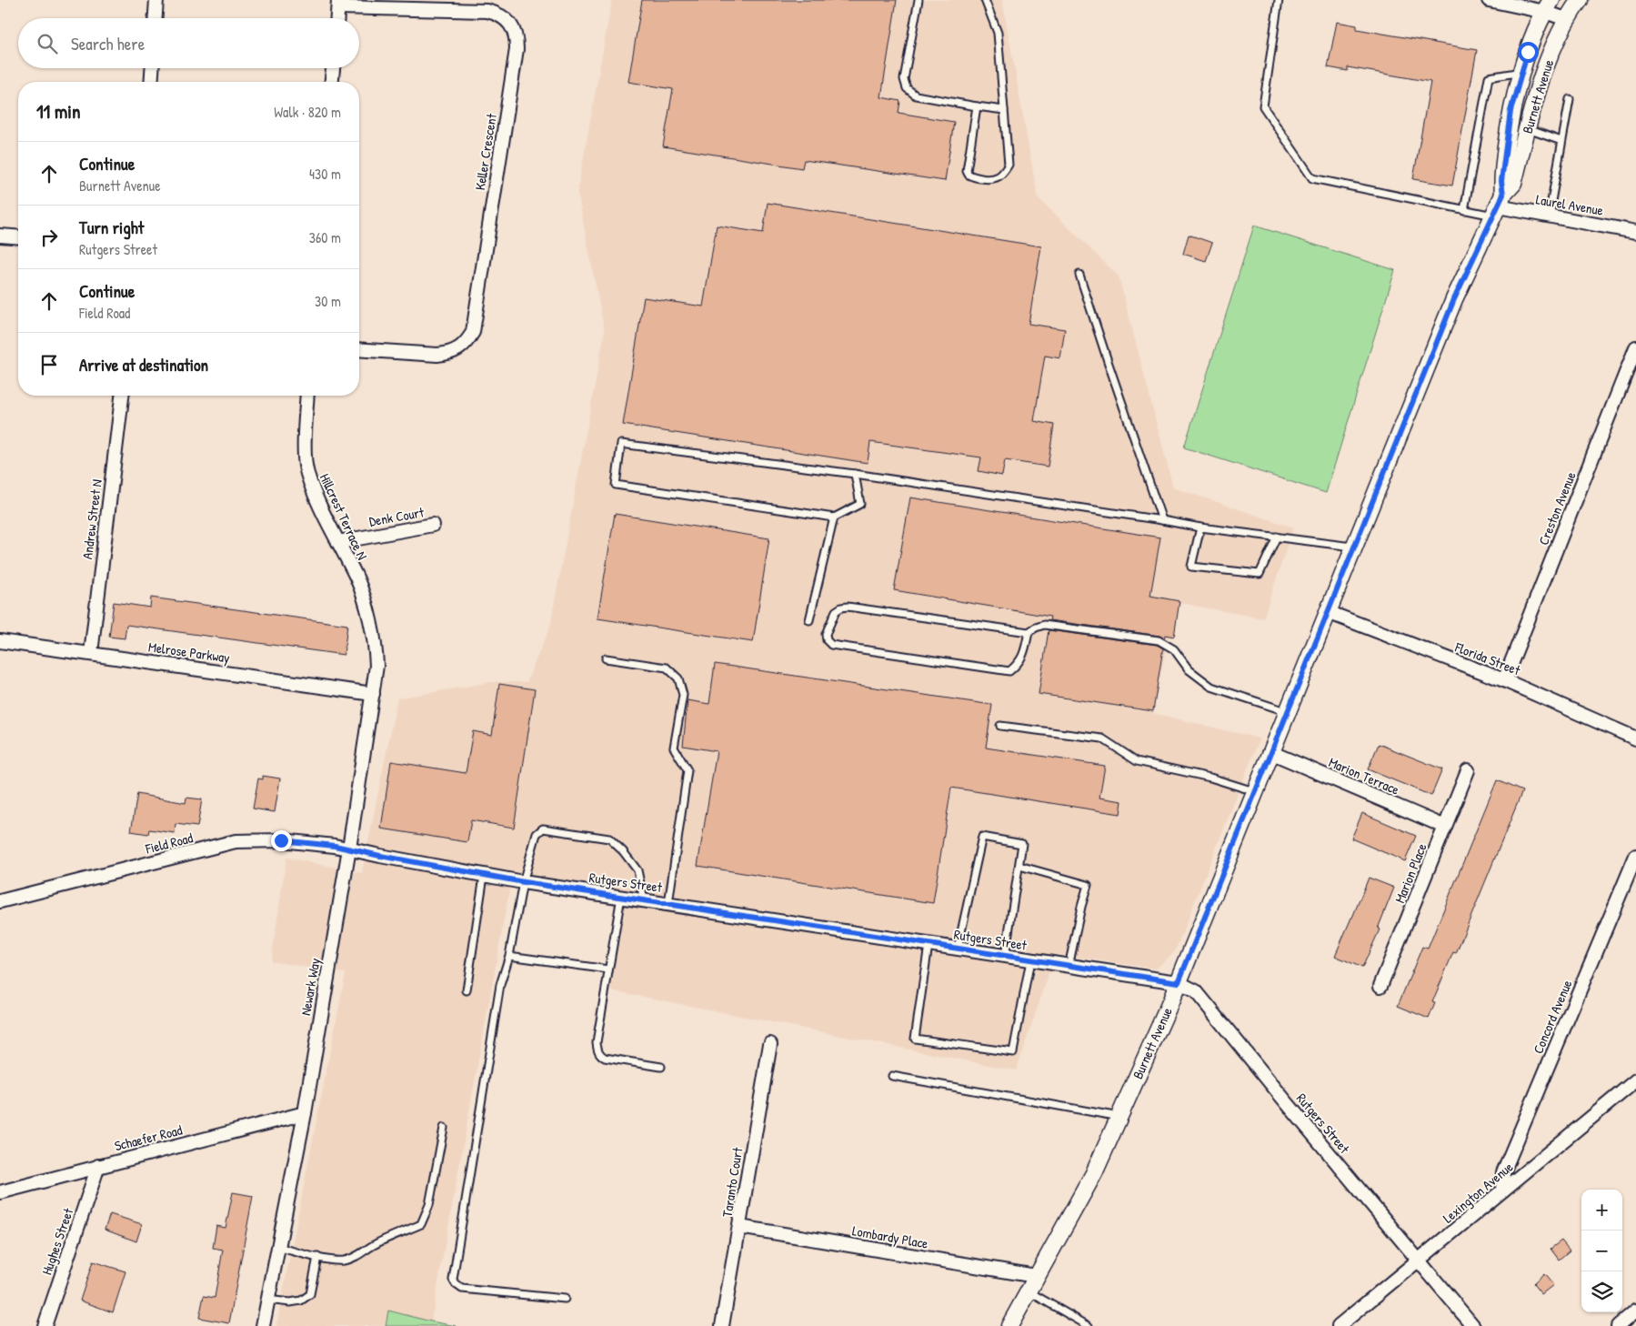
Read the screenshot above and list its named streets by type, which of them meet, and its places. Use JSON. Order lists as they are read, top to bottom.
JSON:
{
  "streets": {
    "street": [
      "Burnett Avenue",
      "Keller Crescent",
      "Laurel Avenue",
      "Creston Avenue",
      "Hillcrest Terrace N",
      "Denk Court",
      "Andrew Street N",
      "Melrose Parkway",
      "Florida Street",
      "Marion Terrace",
      "Field Road",
      "Marion Place",
      "Rutgers Street",
      "Newark Way",
      "Concord Avenue",
      "Schaefer Road",
      "Taranto Court",
      "Lexington Avenue",
      "Lombardy Place",
      "Hughes Street"
    ]
  },
  "crossings": [
    ["Burnett Avenue", "Laurel Avenue"],
    ["Burnett Avenue", "Florida Street"],
    ["Burnett Avenue", "Marion Terrace"],
    ["Burnett Avenue", "Rutgers Street"],
    ["Burnett Avenue", "Lombardy Place"],
    ["Creston Avenue", "Florida Street"],
    ["Hillcrest Terrace N", "Denk Court"],
    ["Hillcrest Terrace N", "Newark Way"],
    ["Andrew Street N", "Melrose Parkway"],
    ["Melrose Parkway", "Newark Way"],
    ["Marion Terrace", "Marion Place"],
    ["Field Road", "Rutgers Street"],
    ["Field Road", "Newark Way"],
    ["Rutgers Street", "Newark Way"],
    ["Rutgers Street", "Lexington Avenue"],
    ["Newark Way", "Schaefer Road"],
    ["Concord Avenue", "Lexington Avenue"],
    ["Schaefer Road", "Hughes Street"],
    ["Taranto Court", "Lombardy Place"]
  ],
  "page": {
    "search": "Search here",
    "heading": ["11 min", "Walk · 820 m"],
    "list": [
      ["Continue", "Burnett Avenue", "430 m"],
      ["Turn right", "Rutgers Street", "360 m"],
      ["Continue", "Field Road", "30 m"],
      "Arrive at destination"
    ],
    "map_buttons": ["+", "−"]
  }
}
